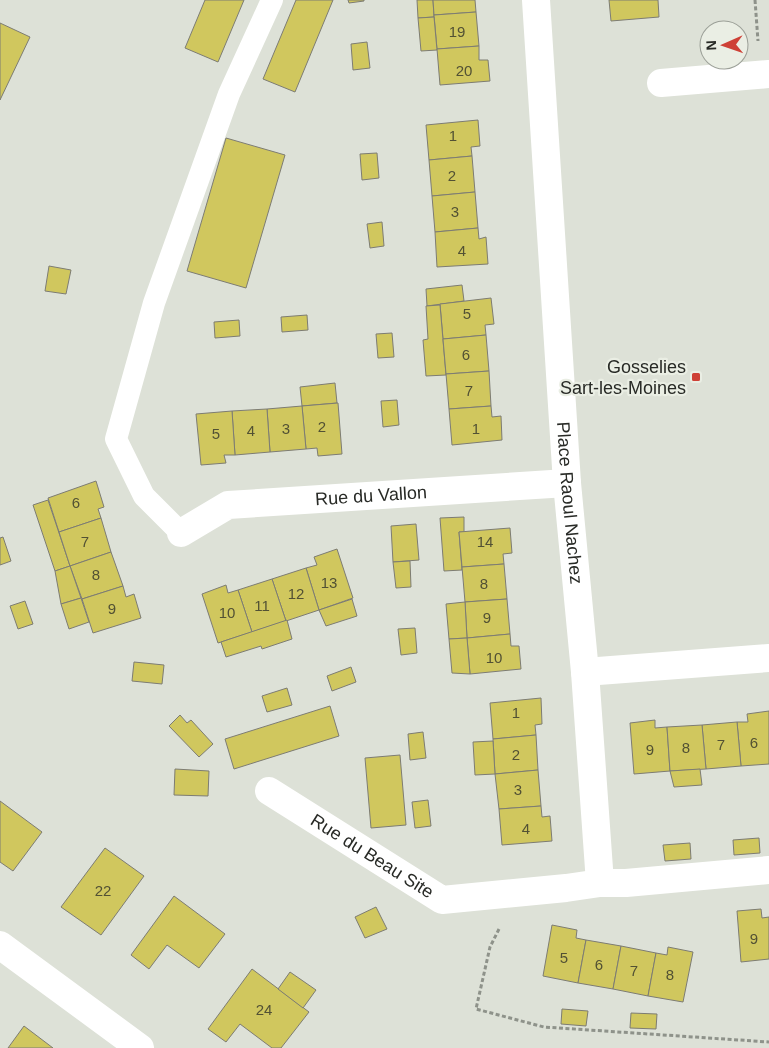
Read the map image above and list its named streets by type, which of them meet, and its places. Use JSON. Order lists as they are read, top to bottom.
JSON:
{
  "streets": {
    "street": ["Rue du Vallon", "Place Raoul Nachez", "Rue du Beau Site"]
  },
  "crossings": [
    ["Rue du Vallon", "Place Raoul Nachez"]
  ],
  "places": {
    "transit": ["Gosselies Sart-les-Moines"]
  },
  "house_numbers": [
    "19",
    "20",
    "1",
    "2",
    "3",
    "4",
    "5",
    "6",
    "7",
    "2",
    "3",
    "1",
    "4",
    "5",
    "6",
    "7",
    "14",
    "8",
    "13",
    "8",
    "12",
    "11",
    "9",
    "10",
    "9",
    "10",
    "1",
    "6",
    "7",
    "8",
    "9",
    "2",
    "3",
    "4",
    "22",
    "9",
    "5",
    "6",
    "7",
    "8",
    "24"
  ],
  "north": "left"
}
